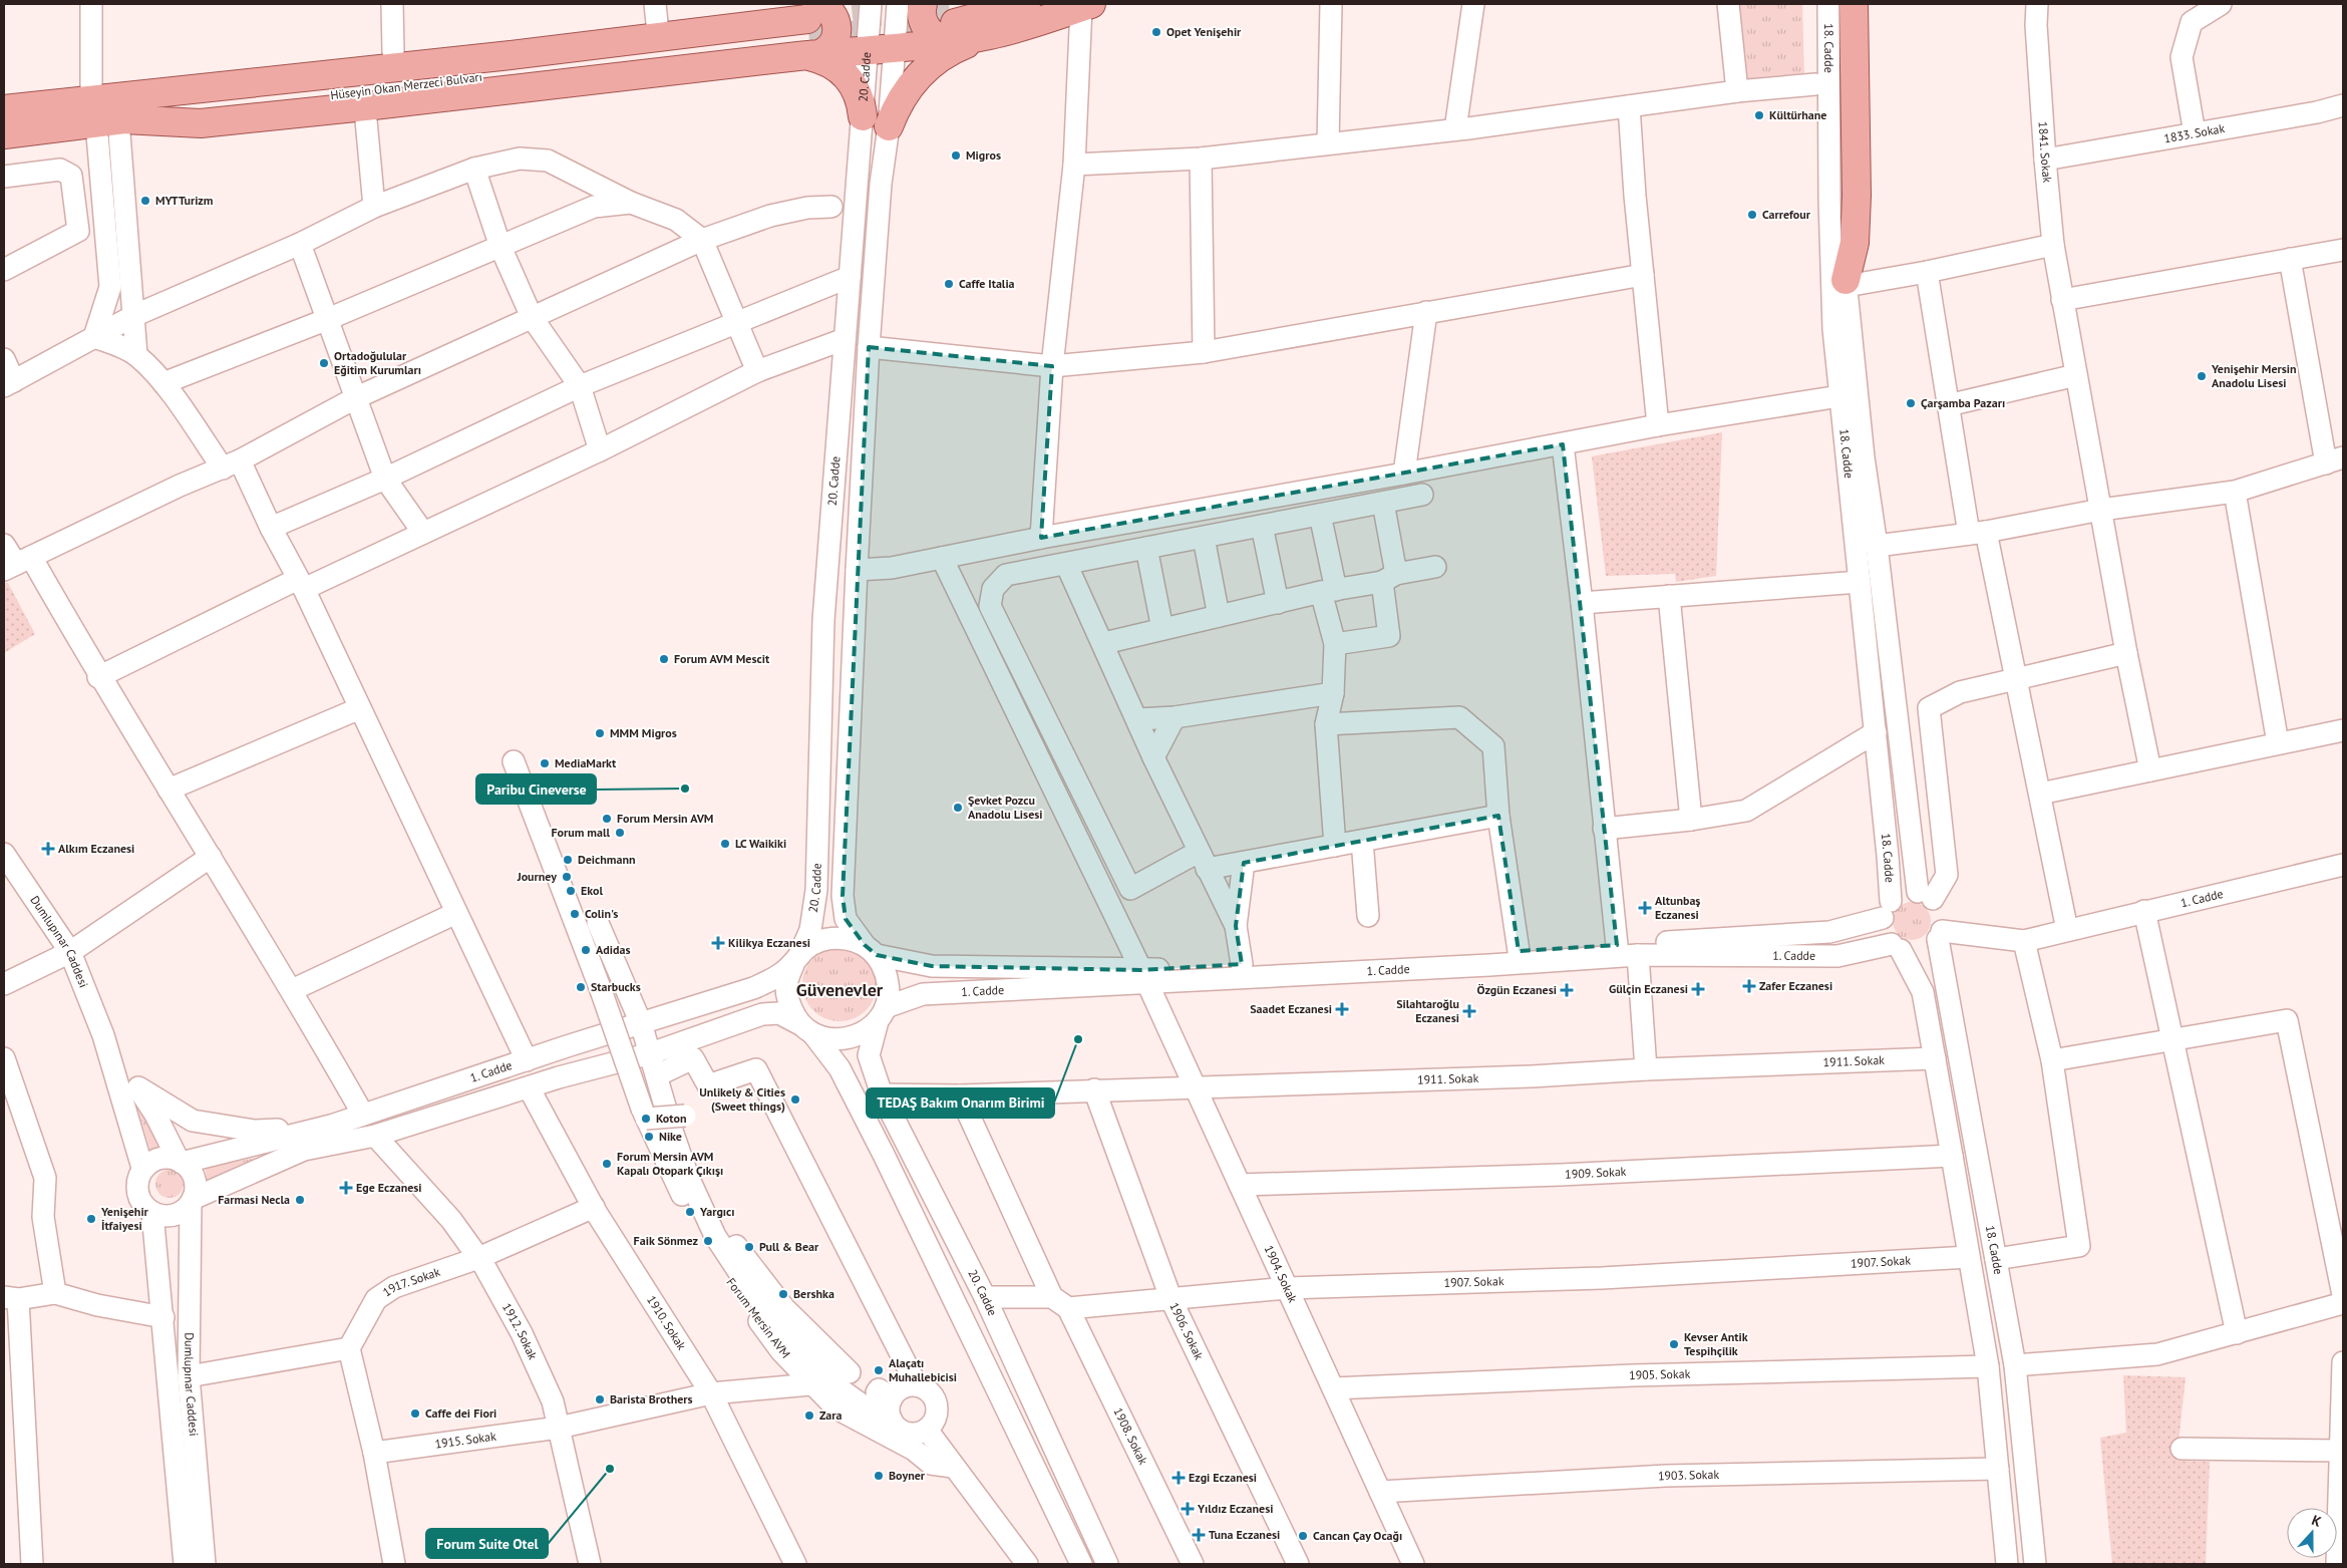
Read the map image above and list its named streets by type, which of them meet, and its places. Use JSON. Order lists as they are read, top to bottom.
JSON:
{
  "streets": {
    "main road": ["Hüseyin Okan Merzeci Bulvarı"],
    "street": [
      "18. Cadde",
      "20. Cadde",
      "1833. Sokak",
      "1841. Sokak",
      "1. Cadde",
      "Dumlupınar Caddesi",
      "1911. Sokak",
      "1909. Sokak",
      "1907. Sokak",
      "1904. Sokak",
      "1917. Sokak",
      "Forum Mersin AVM",
      "1910. Sokak",
      "1906. Sokak",
      "1912. Sokak",
      "1905. Sokak",
      "1908. Sokak",
      "1915. Sokak",
      "1903. Sokak"
    ]
  },
  "crossings": [
    ["18. Cadde", "1. Cadde"],
    ["18. Cadde", "1911. Sokak"],
    ["18. Cadde", "1909. Sokak"],
    ["18. Cadde", "1907. Sokak"],
    ["18. Cadde", "1905. Sokak"],
    ["18. Cadde", "1903. Sokak"],
    ["20. Cadde", "1. Cadde"],
    ["20. Cadde", "1911. Sokak"],
    ["20. Cadde", "1907. Sokak"],
    ["1833. Sokak", "1841. Sokak"],
    ["1. Cadde", "Dumlupınar Caddesi"],
    ["1. Cadde", "1904. Sokak"],
    ["1. Cadde", "Forum Mersin AVM"],
    ["1911. Sokak", "1904. Sokak"],
    ["1911. Sokak", "1906. Sokak"],
    ["1911. Sokak", "1908. Sokak"],
    ["1909. Sokak", "1904. Sokak"],
    ["1907. Sokak", "1904. Sokak"],
    ["1907. Sokak", "1906. Sokak"],
    ["1907. Sokak", "1908. Sokak"],
    ["1904. Sokak", "1905. Sokak"],
    ["1904. Sokak", "1903. Sokak"],
    ["1917. Sokak", "1910. Sokak"],
    ["1917. Sokak", "1912. Sokak"],
    ["Forum Mersin AVM", "1915. Sokak"],
    ["1910. Sokak", "1915. Sokak"],
    ["1912. Sokak", "1915. Sokak"]
  ],
  "districts": ["Güvenevler"],
  "places": {
    "other": [
      "Opet Yenişehir",
      "Kültürhane",
      "Migros",
      "MYTTurizm",
      "Carrefour",
      "Caffe Italia",
      "Ortadoğulular Eğitim Kurumları",
      "Yenişehir Mersin Anadolu Lisesi",
      "Çarşamba Pazarı",
      "Forum AVM Mescit",
      "MMM Migros",
      "MediaMarkt",
      "Paribu Cineverse",
      "Şevket Pozcu Anadolu Lisesi",
      "Forum Mersin AVM",
      "Forum mall",
      "LC Waikiki",
      "Deichmann",
      "Journey",
      "Ekol",
      "Colin's",
      "Adidas",
      "Starbucks",
      "TEDAŞ Bakım Onarım Birimi",
      "Unlikely & Cities (Sweet things)",
      "Koton",
      "Nike",
      "Forum Mersin AVM Kapalı Otopark Çıkışı",
      "Farmasi Necla",
      "Yargıcı",
      "Yenişehir İtfaiyesi",
      "Faik Sönmez",
      "Pull & Bear",
      "Bershka",
      "Kevser Antik Tespihçilik",
      "Alaçatı Muhallebicisi",
      "Barista Brothers",
      "Caffe dei Fiori",
      "Zara",
      "Forum Suite Otel",
      "Boyner",
      "Cancan Çay Ocağı"
    ],
    "health": [
      "Alkım Eczanesi",
      "Altunbaş Eczanesi",
      "Kilikya Eczanesi",
      "Zafer Eczanesi",
      "Gülçin Eczanesi",
      "Özgün Eczanesi",
      "Saadet Eczanesi",
      "Silahtaroğlu Eczanesi",
      "Ege Eczanesi",
      "Ezgi Eczanesi",
      "Yıldız Eczanesi",
      "Tuna Eczanesi"
    ]
  },
  "north": "top"
}
